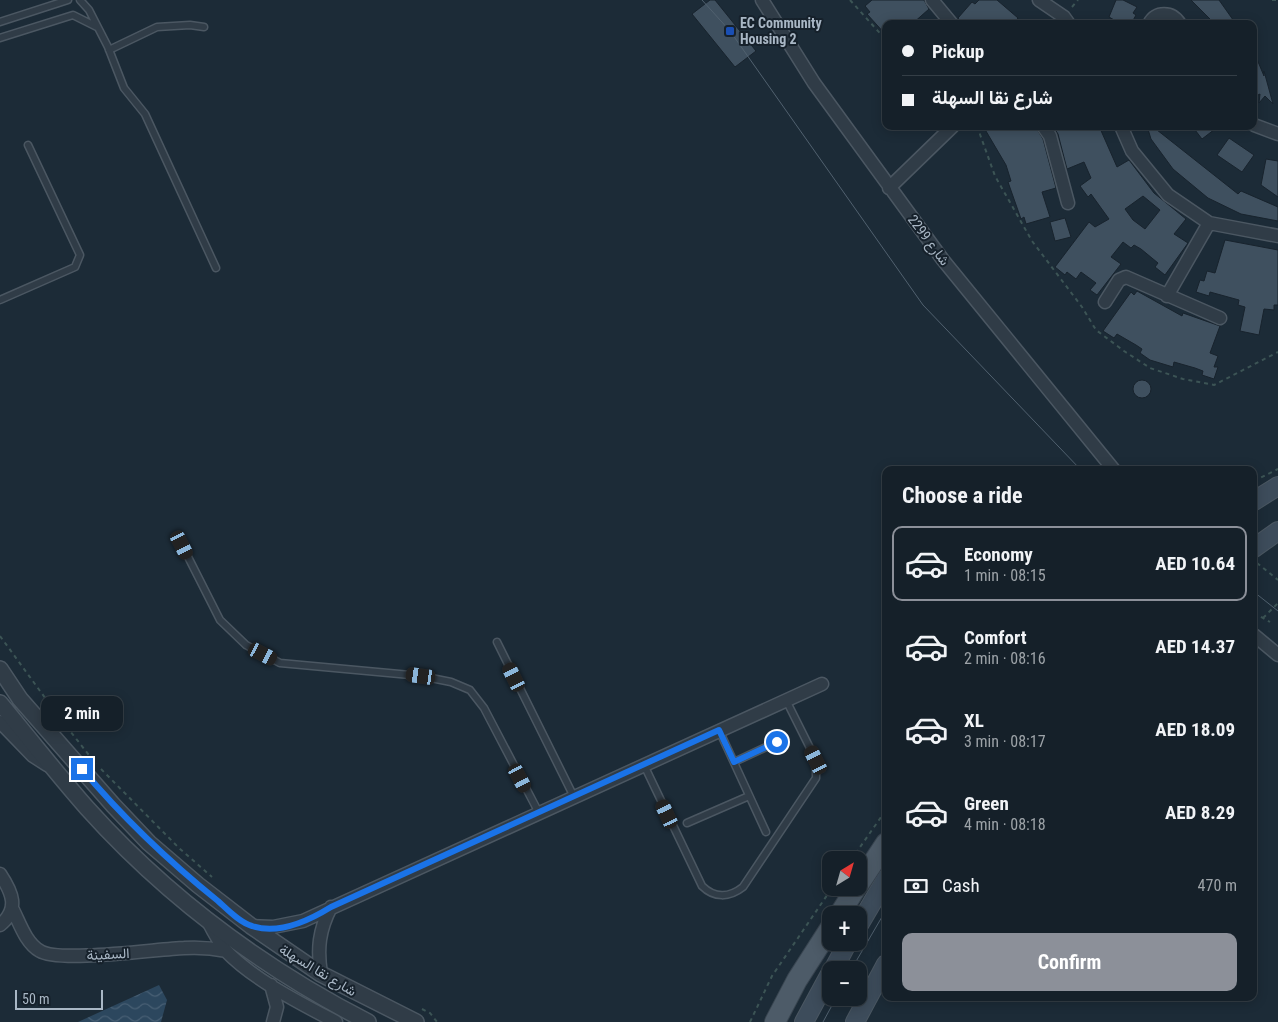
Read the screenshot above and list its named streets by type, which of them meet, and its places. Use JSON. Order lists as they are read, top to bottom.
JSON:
{
  "streets": {
    "street": ["شارع 2299", "السفينة", "شارع نقا السهلة"]
  },
  "crossings": [
    ["السفينة", "شارع نقا السهلة"]
  ],
  "places": {
    "transit": ["EC Community Housing 2"]
  },
  "scale_bar": "50 m",
  "north": "top right",
  "page": {
    "banner": ["Pickup", "شارع نقا السهلة"],
    "heading": "Choose a ride",
    "list": [
      {
        "name": "Economy",
        "note": "1 min · 08:15",
        "value": "AED 10.64"
      },
      {
        "name": "Comfort",
        "note": "2 min · 08:16",
        "value": "AED 14.37"
      },
      {
        "name": "XL",
        "note": "3 min · 08:17",
        "value": "AED 18.09"
      },
      {
        "name": "Green",
        "note": "4 min · 08:18",
        "value": "AED 8.29"
      }
    ],
    "bubble": "2 min",
    "map_buttons": ["+", "−"],
    "pay": ["Cash", "470 m"],
    "buttons": "Confirm",
    "scale": "50 m"
  }
}
